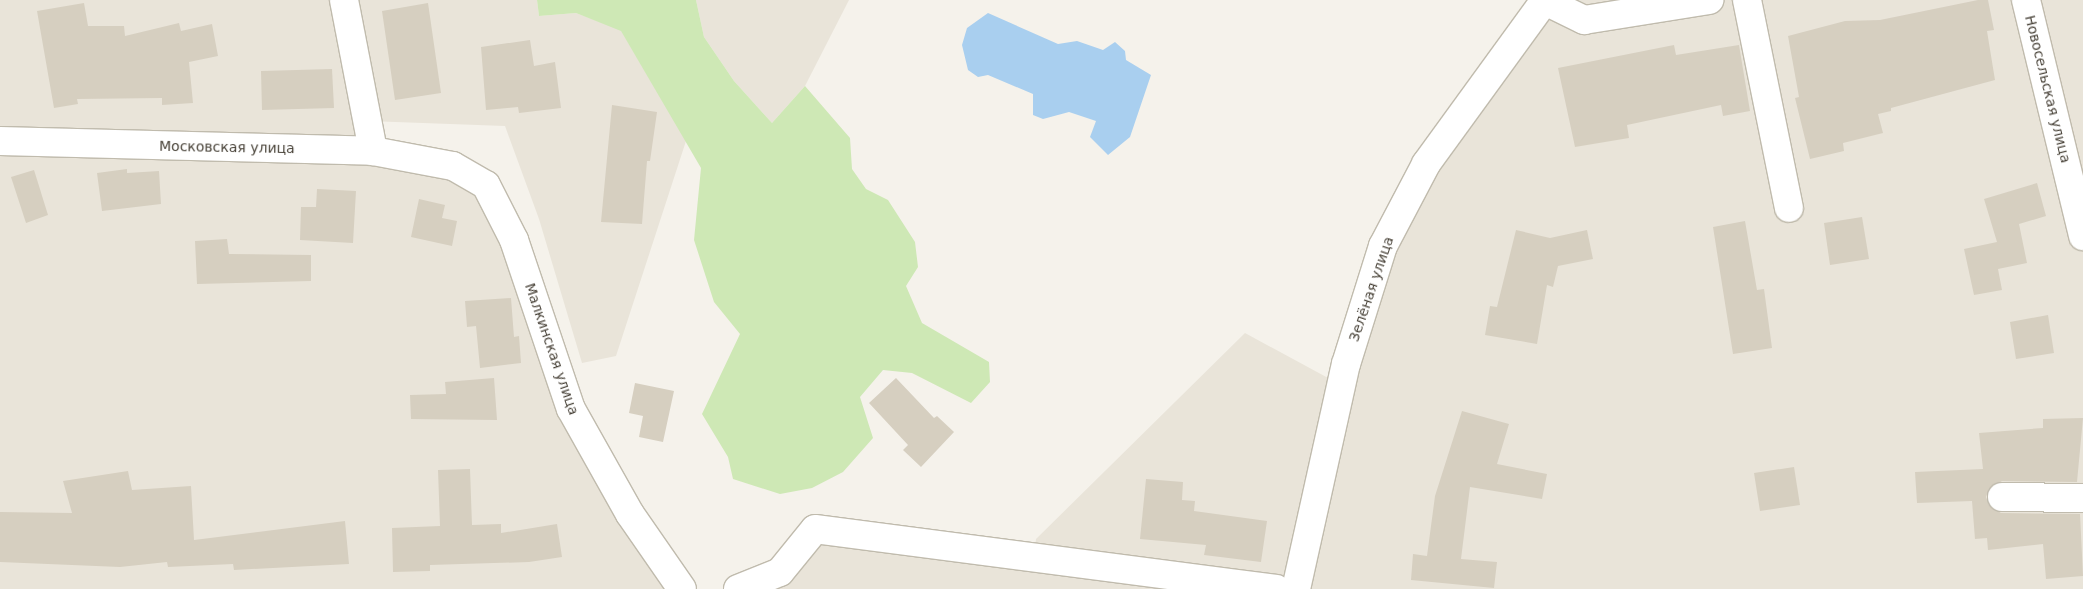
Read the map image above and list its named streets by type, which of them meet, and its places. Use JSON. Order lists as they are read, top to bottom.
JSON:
{
  "streets": {
    "street": [
      "Новосельская улица",
      "Московская улица",
      "Зелёная улица",
      "Малкинская улица"
    ]
  },
  "crossings": [
    ["Московская улица", "Малкинская улица"]
  ]
}
